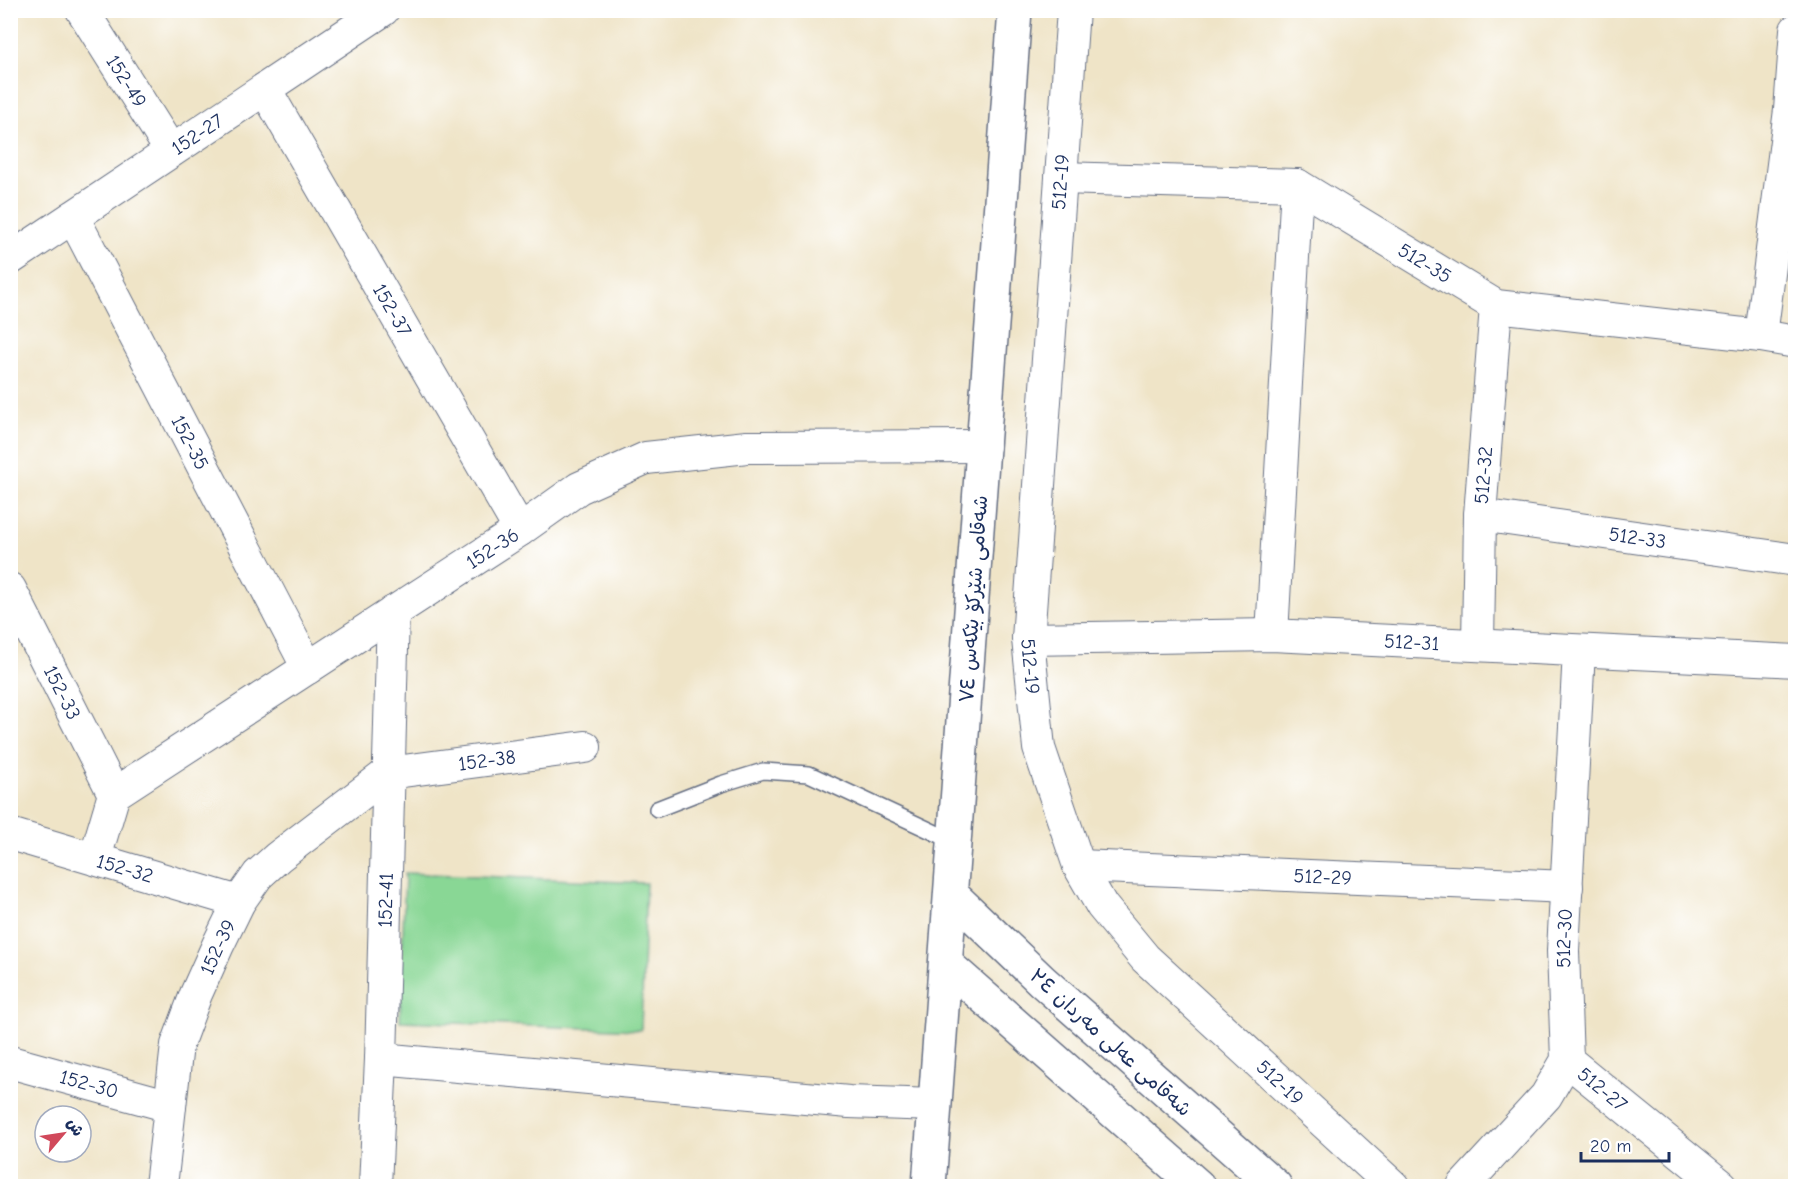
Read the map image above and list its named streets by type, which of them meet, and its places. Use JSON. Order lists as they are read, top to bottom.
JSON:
{
  "streets": {
    "main road": ["شەقامی شێرکۆ بێکەس ٧٤", "شەقامی عەلی مەردان ٣٤"],
    "street": [
      "152-49",
      "152-27",
      "512-19",
      "512-35",
      "152-37",
      "152-35",
      "512-32",
      "512-33",
      "152-36",
      "512-31",
      "152-33",
      "152-38",
      "152-32",
      "512-29",
      "152-41",
      "512-30",
      "152-39",
      "152-30",
      "512-27"
    ]
  },
  "crossings": [
    ["152-49", "152-27"],
    ["152-27", "152-37"],
    ["152-27", "152-35"],
    ["512-19", "512-35"],
    ["512-19", "512-31"],
    ["512-19", "512-29"],
    ["512-35", "512-32"],
    ["152-37", "152-36"],
    ["152-35", "152-36"],
    ["512-32", "512-33"],
    ["512-32", "512-31"],
    ["152-36", "شەقامی شێرکۆ بێکەس ٧٤"],
    ["152-36", "152-33"],
    ["152-36", "152-41"],
    ["شەقامی شێرکۆ بێکەس ٧٤", "شەقامی عەلی مەردان ٣٤"],
    ["512-31", "512-30"],
    ["152-38", "152-41"],
    ["152-38", "152-39"],
    ["152-32", "152-39"],
    ["512-29", "512-30"],
    ["152-41", "152-39"],
    ["512-30", "512-27"],
    ["152-39", "152-30"]
  ],
  "scale_bar": "20 m",
  "north": "top right"
}
